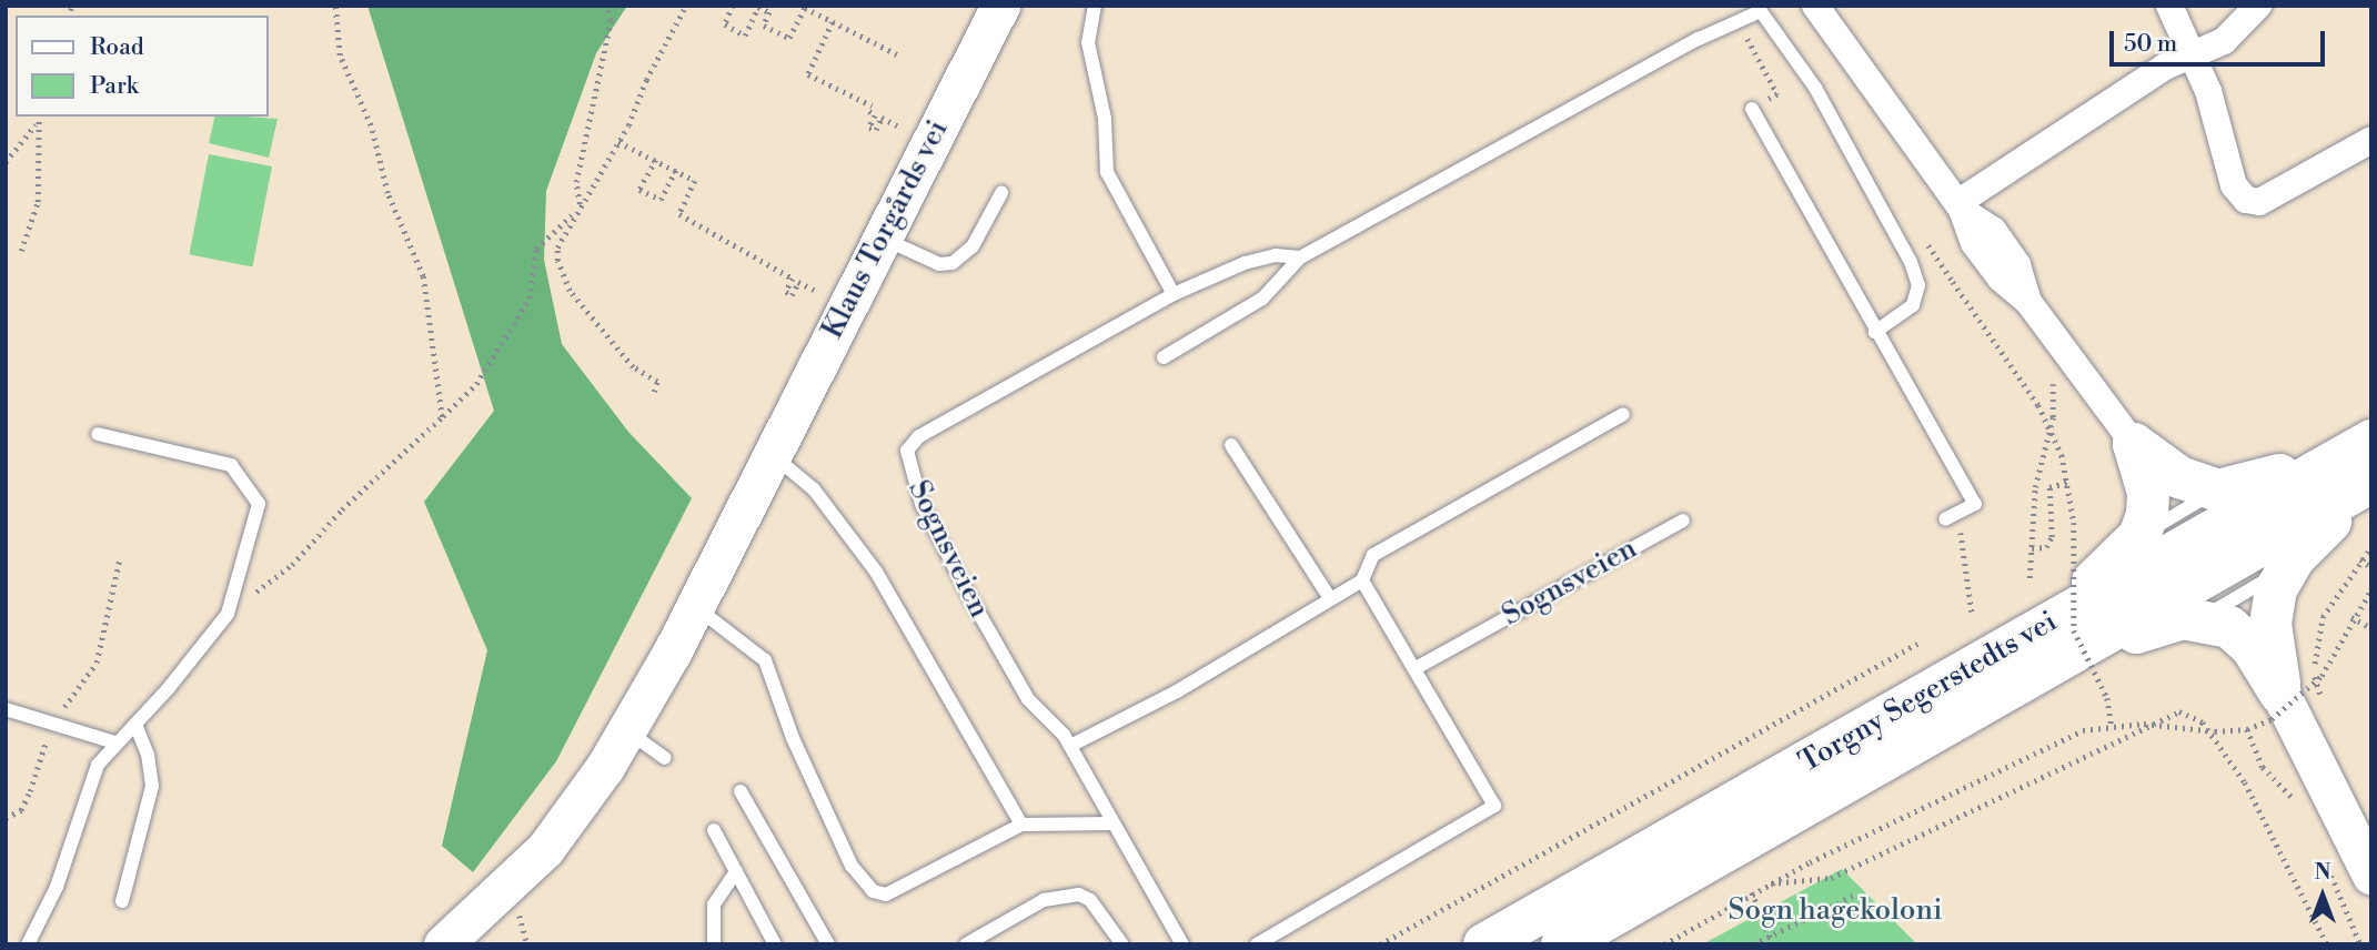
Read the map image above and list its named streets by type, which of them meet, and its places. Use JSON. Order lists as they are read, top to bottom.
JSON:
{
  "streets": {
    "highway": ["Torgny Segerstedts vei"],
    "main road": ["Klaus Torgårds vei"],
    "lane": ["Sognsveien"]
  },
  "parks": ["Sogn hagekoloni"],
  "legend": ["Road", "Park"],
  "scale_bar": "50 m",
  "north": "top"
}
